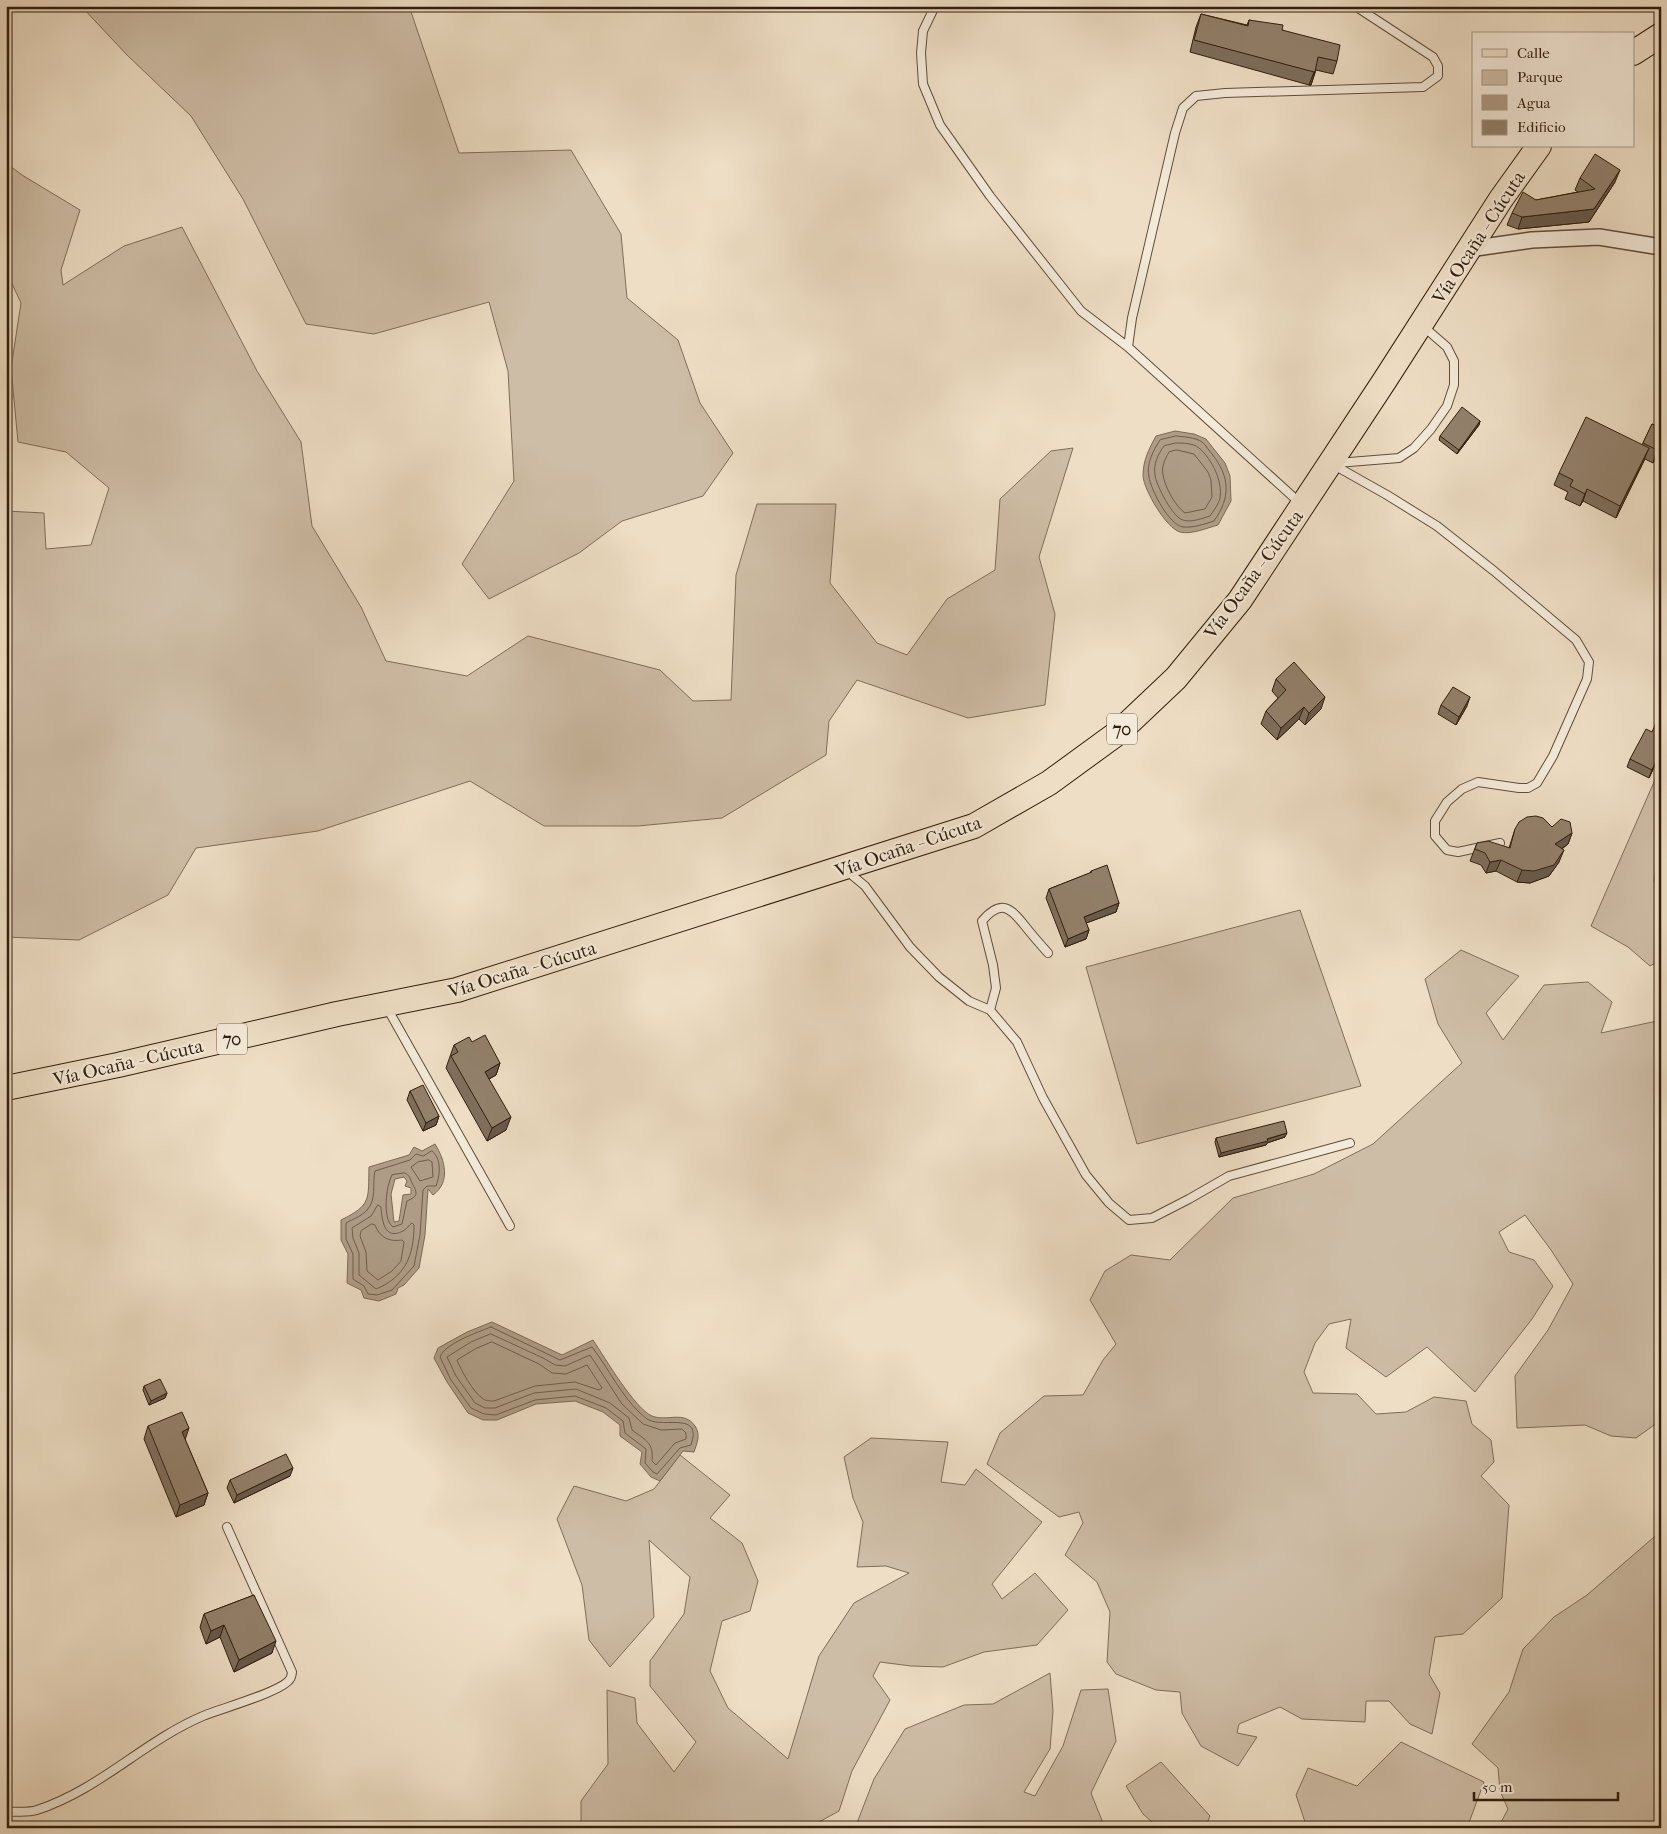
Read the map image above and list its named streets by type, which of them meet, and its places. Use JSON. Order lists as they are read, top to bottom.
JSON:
{
  "streets": {
    "main road": ["Vía Ocaña - Cúcuta", "70"]
  },
  "legend": [
    "Calle",
    "Parque",
    "Agua",
    "Edificio"
  ],
  "scale_bar": "50 m"
}
